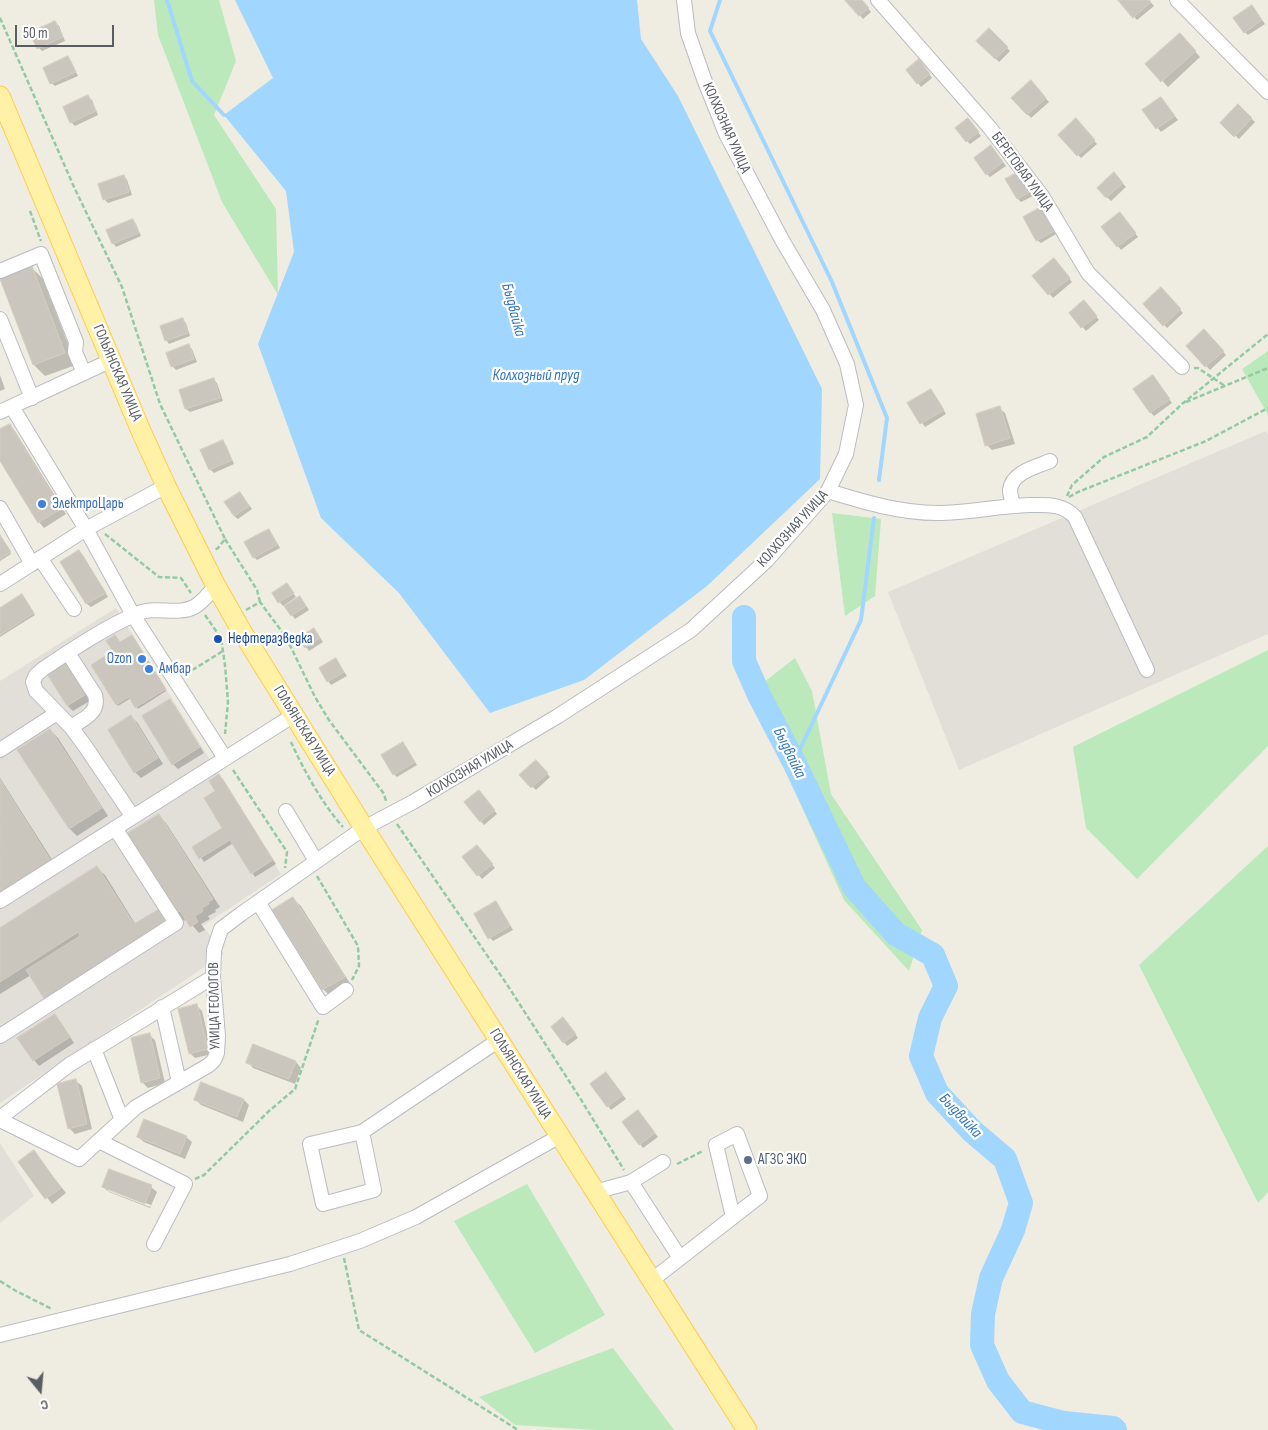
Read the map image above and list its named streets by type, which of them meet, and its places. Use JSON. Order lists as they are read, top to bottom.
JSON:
{
  "streets": {
    "main road": ["ГОЛЬЯНСКАЯ УЛИЦА"],
    "street": ["КОЛХОЗНАЯ УЛИЦА", "БЕРЕГОВАЯ УЛИЦА", "УЛИЦА ГЕОЛОГОВ"]
  },
  "crossings": [
    ["КОЛХОЗНАЯ УЛИЦА", "ГОЛЬЯНСКАЯ УЛИЦА"],
    ["КОЛХОЗНАЯ УЛИЦА", "УЛИЦА ГЕОЛОГОВ"],
    ["ГОЛЬЯНСКАЯ УЛИЦА", "УЛИЦА ГЕОЛОГОВ"]
  ],
  "water": ["Быдвайка", "Колхозный пруд"],
  "places": [
    "ЭлектроЦарь",
    "Нефтеразведка",
    "Ozon",
    "Амбар",
    "АГЗС ЭКО"
  ],
  "scale_bar": "50 m",
  "north": "bottom"
}
